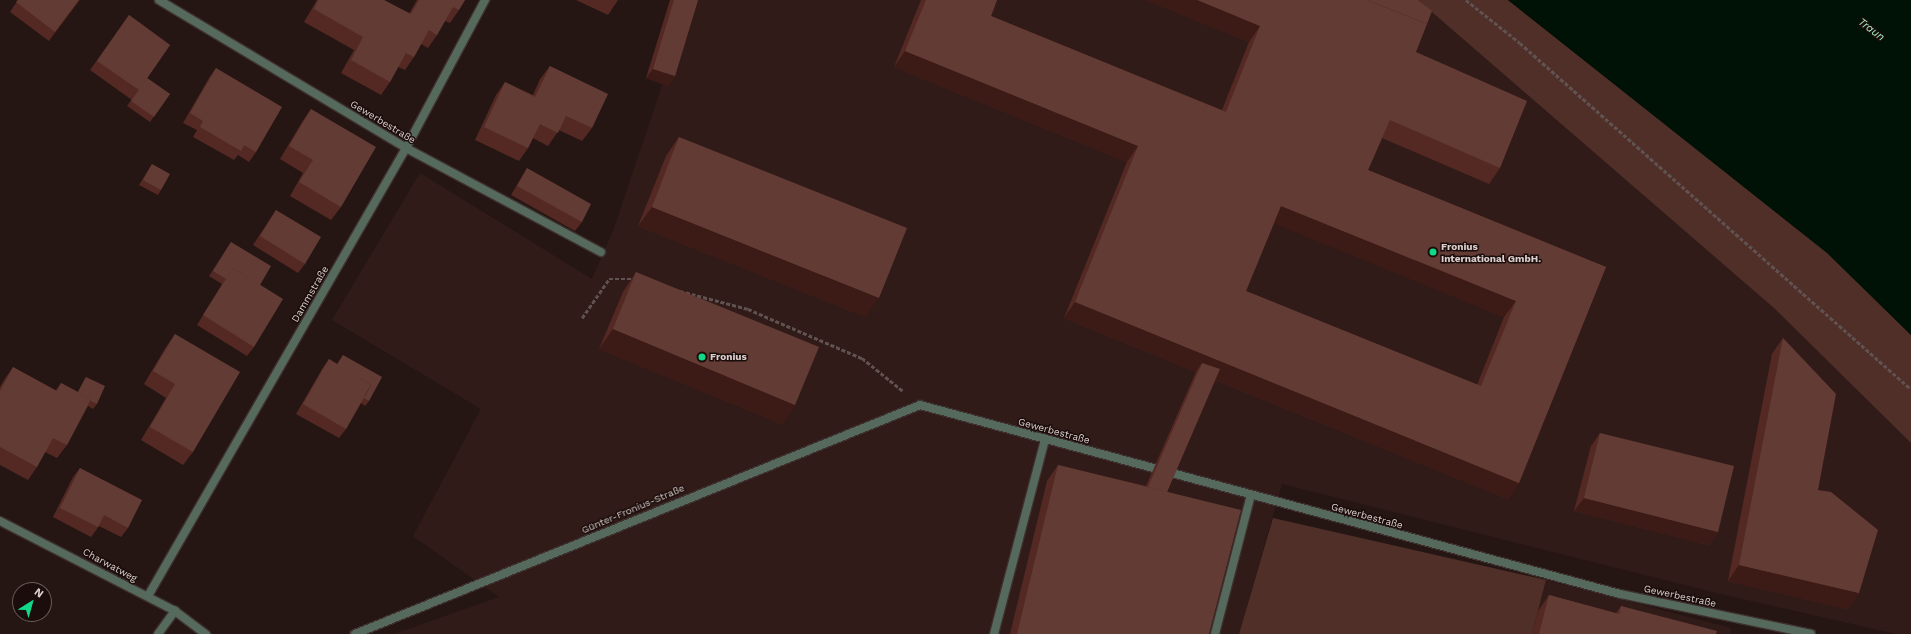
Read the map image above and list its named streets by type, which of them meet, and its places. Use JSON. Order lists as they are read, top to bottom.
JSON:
{
  "streets": {
    "street": [
      "Gewerbestraße",
      "Dammstraße",
      "Günter-Fronius-Straße",
      "Charwatweg"
    ]
  },
  "crossings": [
    ["Gewerbestraße", "Dammstraße"],
    ["Gewerbestraße", "Günter-Fronius-Straße"],
    ["Dammstraße", "Charwatweg"]
  ],
  "water": ["Traun"],
  "places": ["Fronius International GmbH.", "Fronius"],
  "north": "top right"
}
